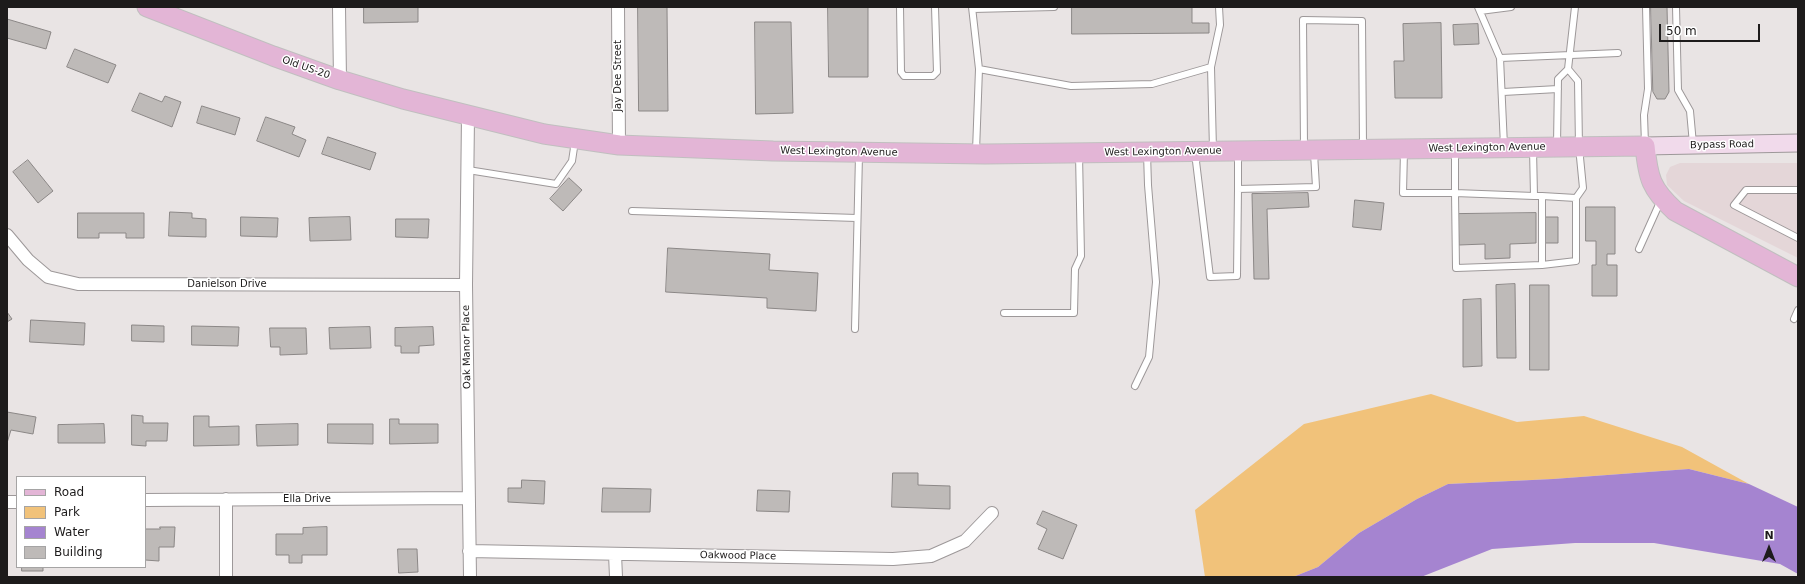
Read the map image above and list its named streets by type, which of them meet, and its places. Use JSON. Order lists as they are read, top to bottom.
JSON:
{
  "streets": {
    "main road": ["Old US-20", "Bypass Road", "West Lexington Avenue"],
    "street": [
      "Jay Dee Street",
      "Danielson Drive",
      "Oak Manor Place",
      "Ella Drive",
      "Oakwood Place"
    ]
  },
  "crossings": [
    ["Old US-20", "West Lexington Avenue"],
    ["Old US-20", "Oak Manor Place"],
    ["Jay Dee Street", "West Lexington Avenue"],
    ["Bypass Road", "West Lexington Avenue"],
    ["West Lexington Avenue", "Oak Manor Place"],
    ["Danielson Drive", "Oak Manor Place"],
    ["Oak Manor Place", "Ella Drive"],
    ["Oak Manor Place", "Oakwood Place"]
  ],
  "legend": [
    "Road",
    "Park",
    "Water",
    "Building"
  ],
  "scale_bar": "50 m",
  "north": "top"
}
